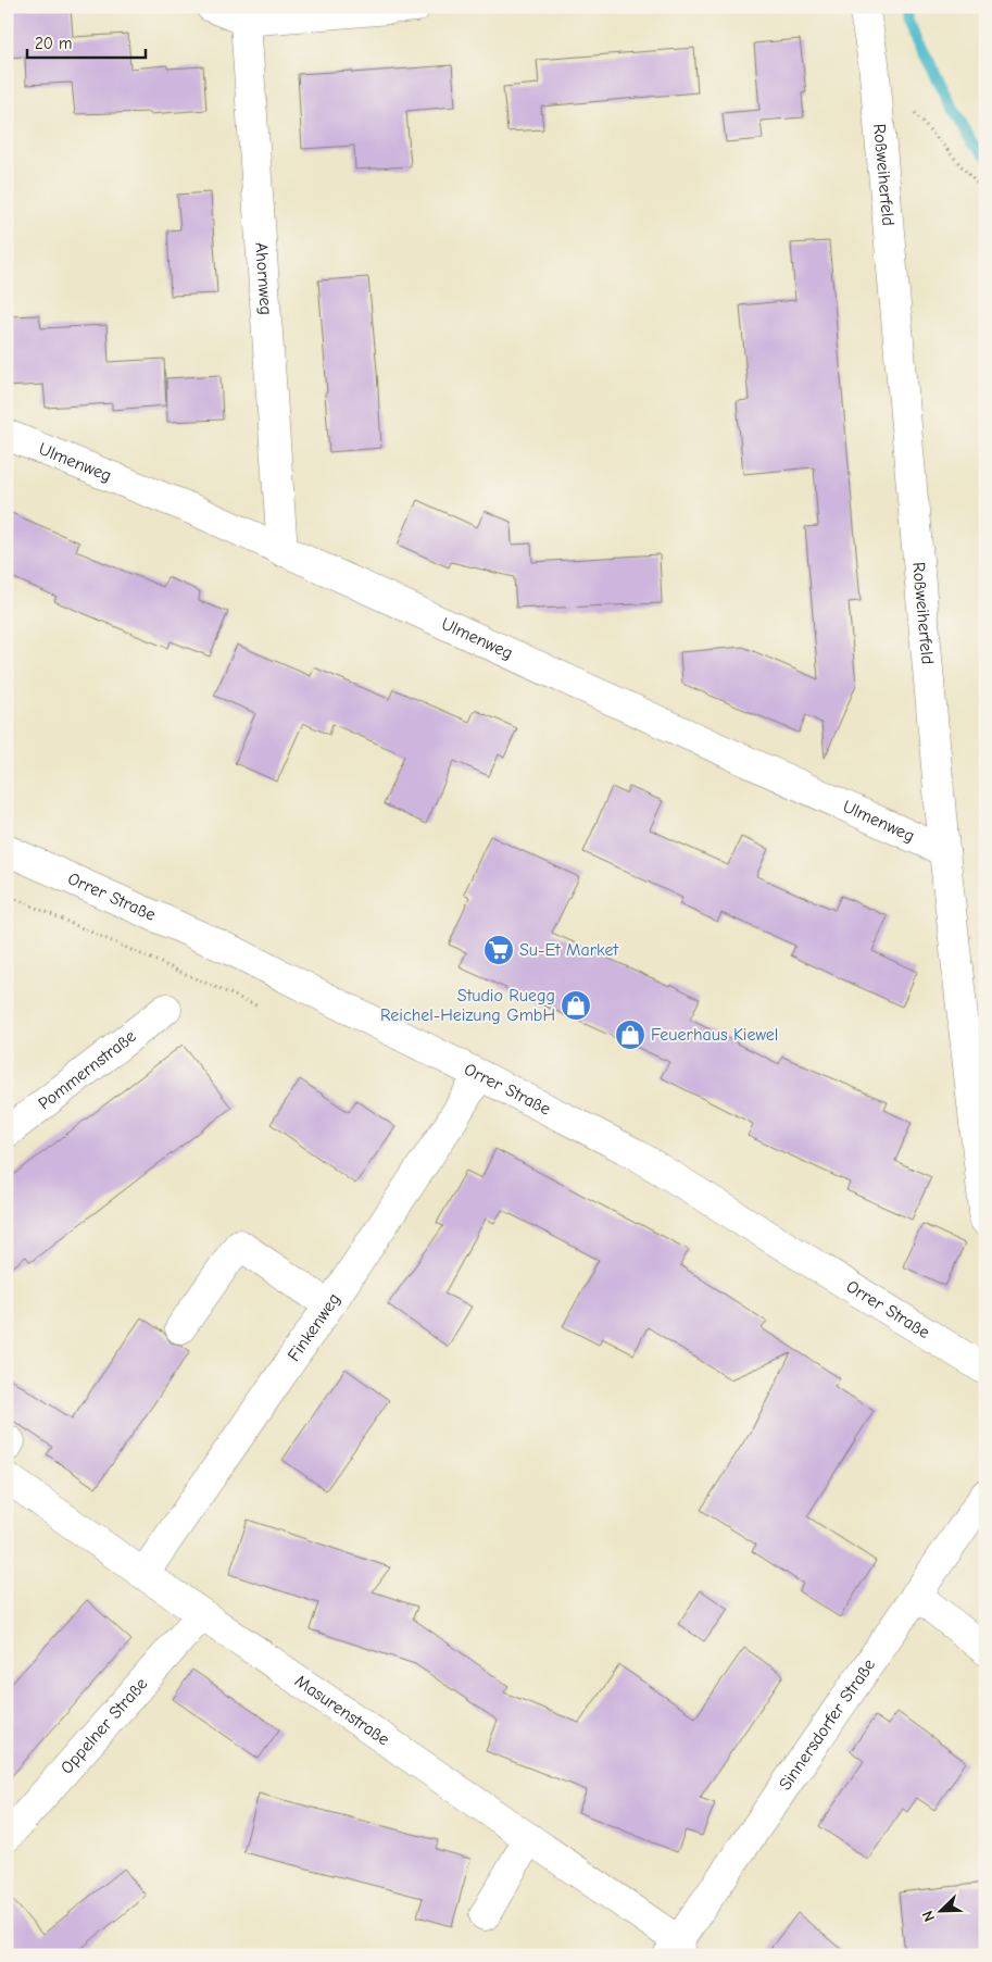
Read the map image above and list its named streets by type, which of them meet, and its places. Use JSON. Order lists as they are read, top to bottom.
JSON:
{
  "streets": {
    "street": [
      "Roßweiherfeld",
      "Ahornweg",
      "Ulmenweg",
      "Orrer Straße",
      "Pommernstraße",
      "Finkenweg",
      "Masurenstraße",
      "Oppelner Straße",
      "Sinnersdorfer Straße"
    ]
  },
  "crossings": [
    ["Roßweiherfeld", "Ulmenweg"],
    ["Ahornweg", "Ulmenweg"],
    ["Orrer Straße", "Finkenweg"],
    ["Finkenweg", "Masurenstraße"],
    ["Masurenstraße", "Oppelner Straße"],
    ["Masurenstraße", "Sinnersdorfer Straße"]
  ],
  "places": {
    "supermarket": ["Su-Et Market"],
    "shop": ["Studio Ruegg Reichel-Heizung GmbH", "Feuerhaus Kiewel"]
  },
  "scale_bar": "20 m",
  "north": "bottom left"
}
